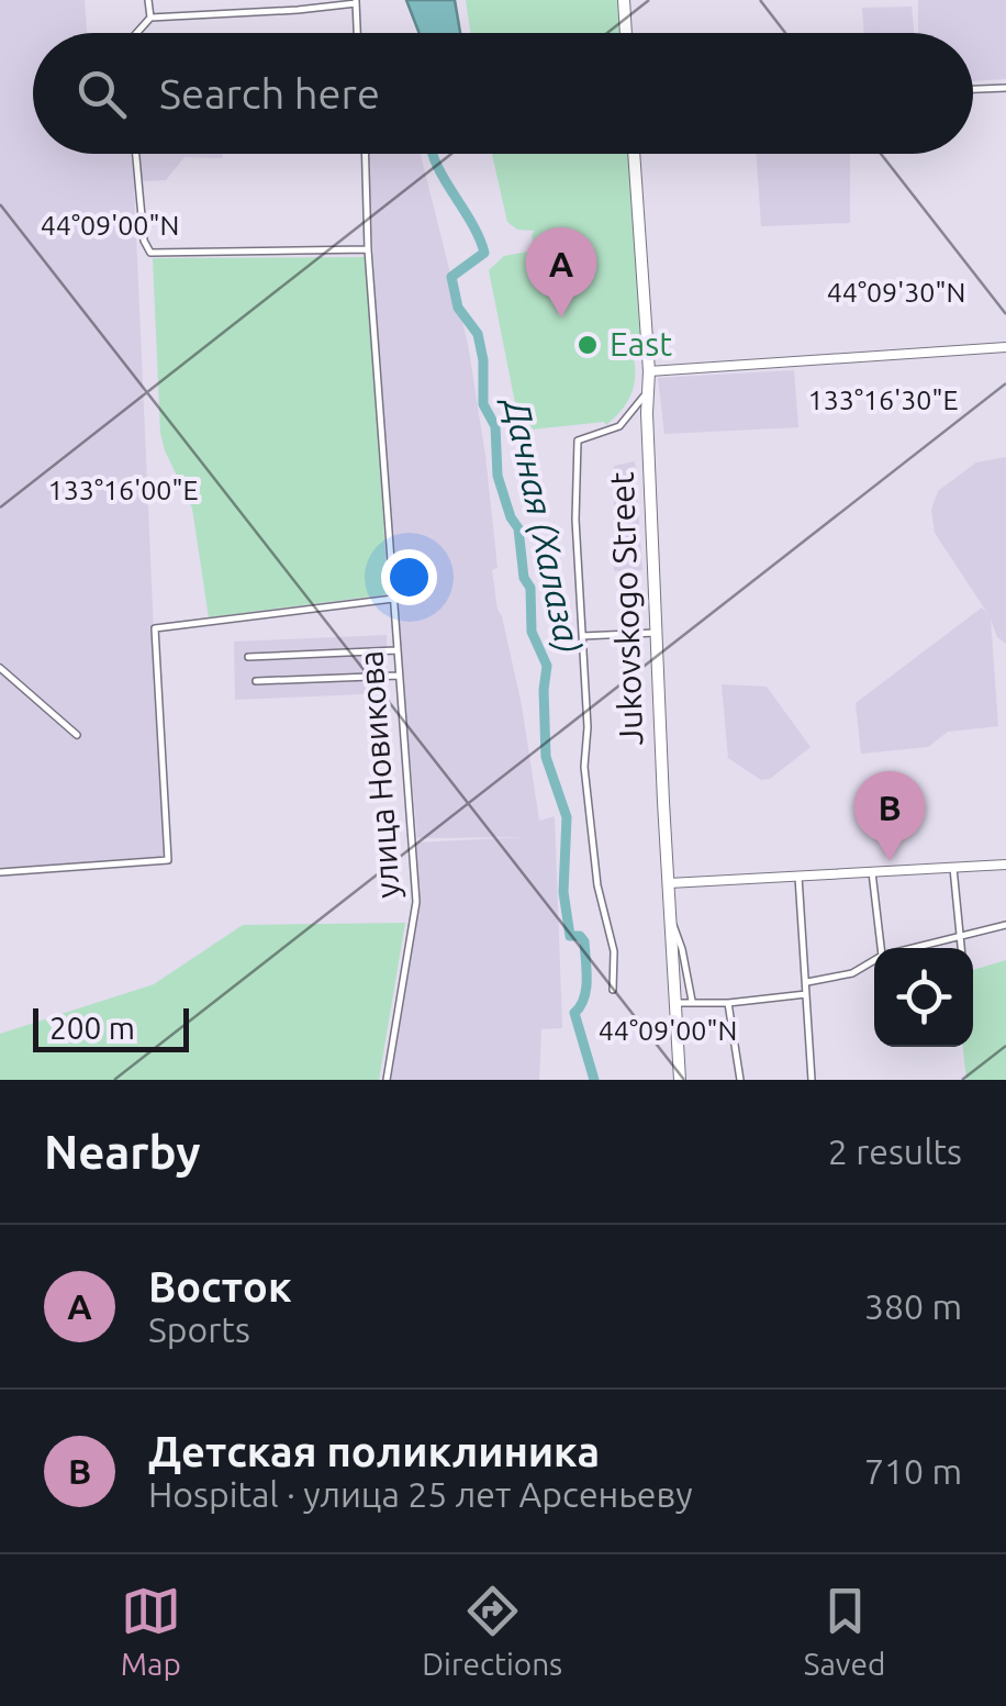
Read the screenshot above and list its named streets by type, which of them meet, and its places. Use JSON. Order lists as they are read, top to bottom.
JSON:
{
  "streets": {
    "main road": ["Jukovskogo Street"],
    "street": ["улица Новикова"]
  },
  "water": ["Дачная (Халаза)"],
  "places": ["East"],
  "scale_bar": "200 m",
  "page": {
    "search": "Search here",
    "pins": ["A", "B"],
    "scale": "200 m",
    "heading": ["Nearby", "2 results"],
    "list": [
      {
        "mark": "A",
        "name": "Восток",
        "note": "Sports",
        "value": "380 m"
      },
      {
        "mark": "B",
        "name": "Детская поликлиника",
        "note": "Hospital · улица 25 лет Арсеньеву",
        "value": "710 m"
      }
    ],
    "nav": ["Map", "Directions", "Saved"]
  },
  "coordinates": [
    "44°09'00\"N",
    "44°09'30\"N",
    "133°16'30\"E",
    "133°16'00\"E"
  ]
}
